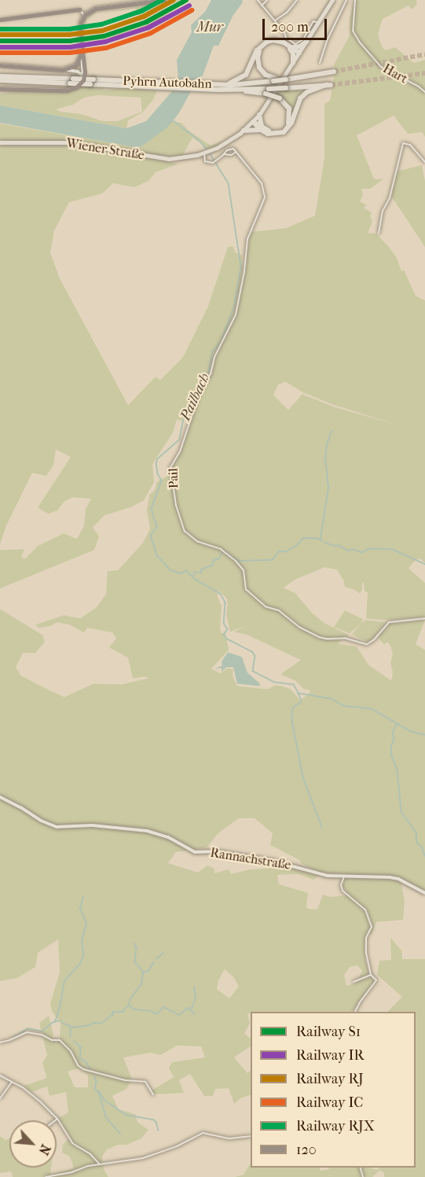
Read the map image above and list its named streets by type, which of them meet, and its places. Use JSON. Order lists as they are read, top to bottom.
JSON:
{
  "streets": {
    "highway": ["Pyhrn Autobahn"],
    "main road": ["Wiener Straße"],
    "street": ["Hart", "Pail", "Rannachstraße"]
  },
  "water": ["Mur", "Pailbach"],
  "lines": [
    "rail line S1",
    "rail line RJ",
    "rail line RJX",
    "transit line 120",
    "rail line IR",
    "rail line IC"
  ],
  "legend": [
    "Railway S1",
    "Railway IR",
    "Railway RJ",
    "Railway IC",
    "Railway RJX",
    "120"
  ],
  "scale_bar": "200 m",
  "north": "bottom right"
}
